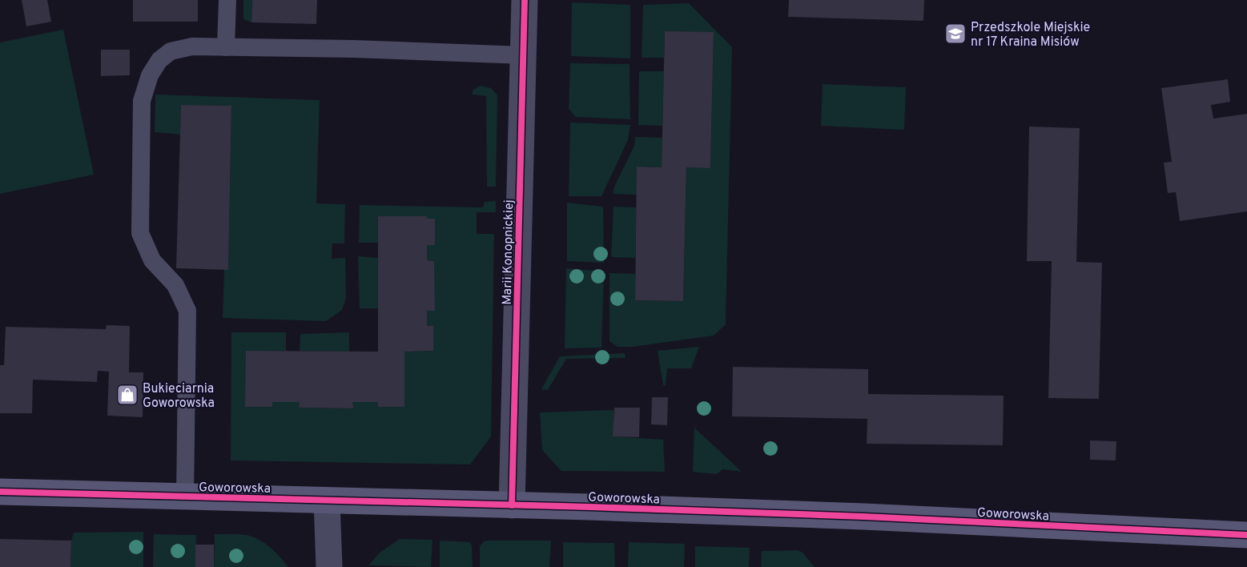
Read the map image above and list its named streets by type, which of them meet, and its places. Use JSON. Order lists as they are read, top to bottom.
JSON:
{
  "streets": {
    "street": ["Marii Konopnickiej", "Goworowska"]
  },
  "crossings": [
    ["Marii Konopnickiej", "Goworowska"]
  ],
  "places": {
    "school or university": ["Przedszkole Miejskie nr 17 Kraina Misiów"],
    "shop": ["Bukieciarnia Goworowska"]
  }
}
